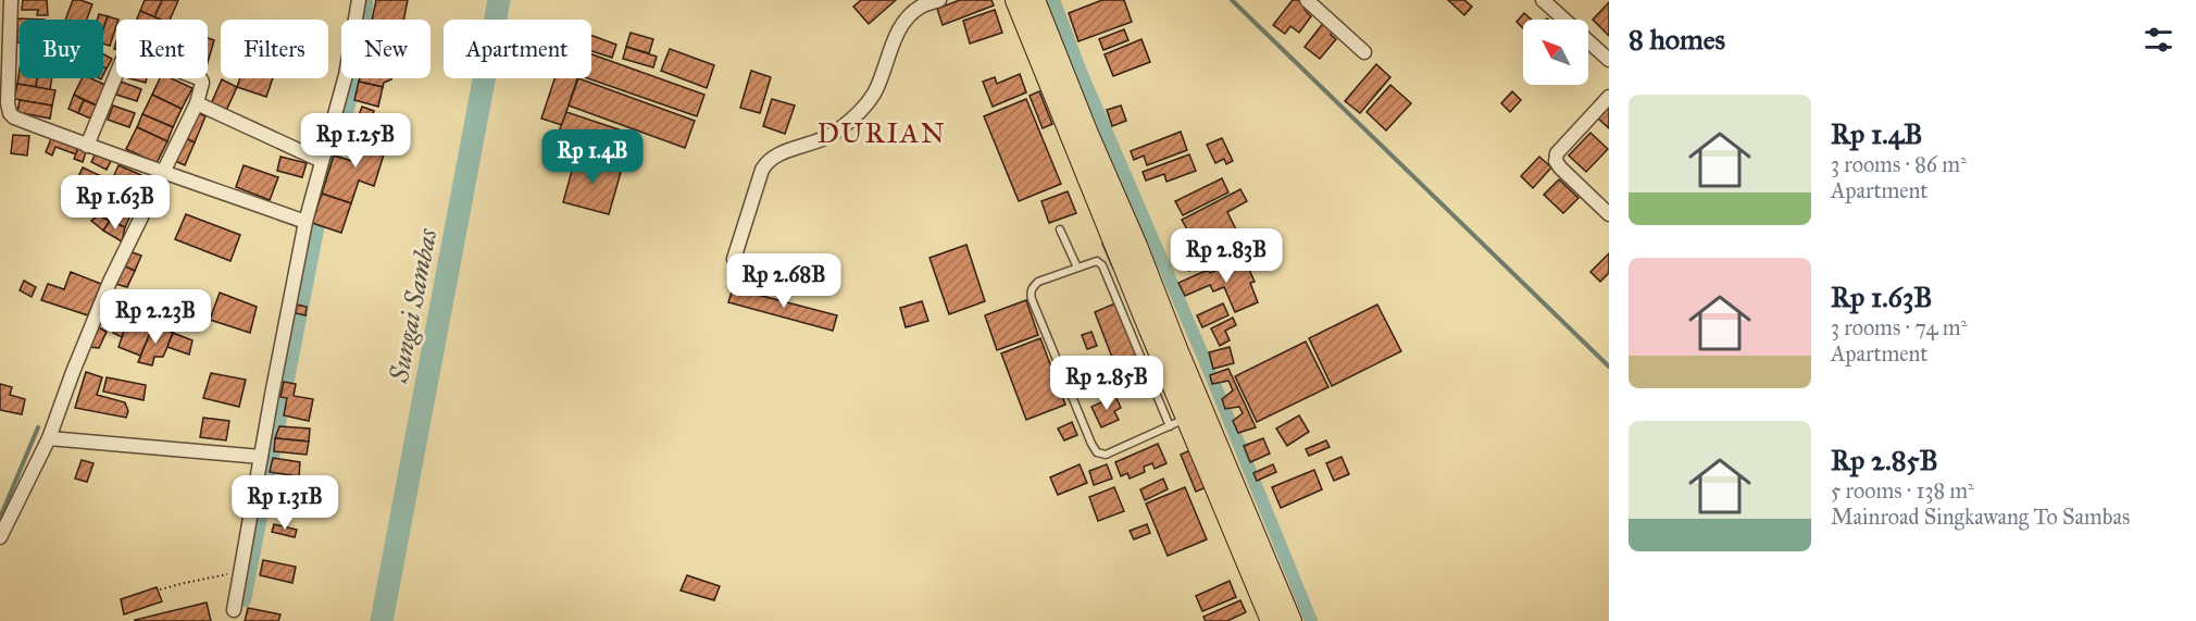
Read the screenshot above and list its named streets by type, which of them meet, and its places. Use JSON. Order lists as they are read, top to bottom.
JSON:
{
  "districts": ["DURIAN"],
  "water": ["Sungai Sambas"],
  "north": "top left",
  "page": {
    "heading": "8 homes",
    "chip": [
      "Buy",
      "Rent",
      "Filters",
      "New",
      "Apartment"
    ],
    "list": [
      {
        "name": "Rp 1.4B",
        "note": "3 rooms · 86 m² · Apartment"
      },
      {
        "name": "Rp 1.63B",
        "note": "3 rooms · 74 m² · Apartment"
      },
      {
        "name": "Rp 2.85B",
        "note": "5 rooms · 138 m² · Mainroad Singkawang To Sambas"
      }
    ],
    "price": [
      "Rp 1.25B",
      "Rp 1.4B",
      "Rp 1.63B",
      "Rp 2.83B",
      "Rp 2.68B",
      "Rp 2.23B",
      "Rp 2.85B",
      "Rp 1.31B"
    ]
  }
}
